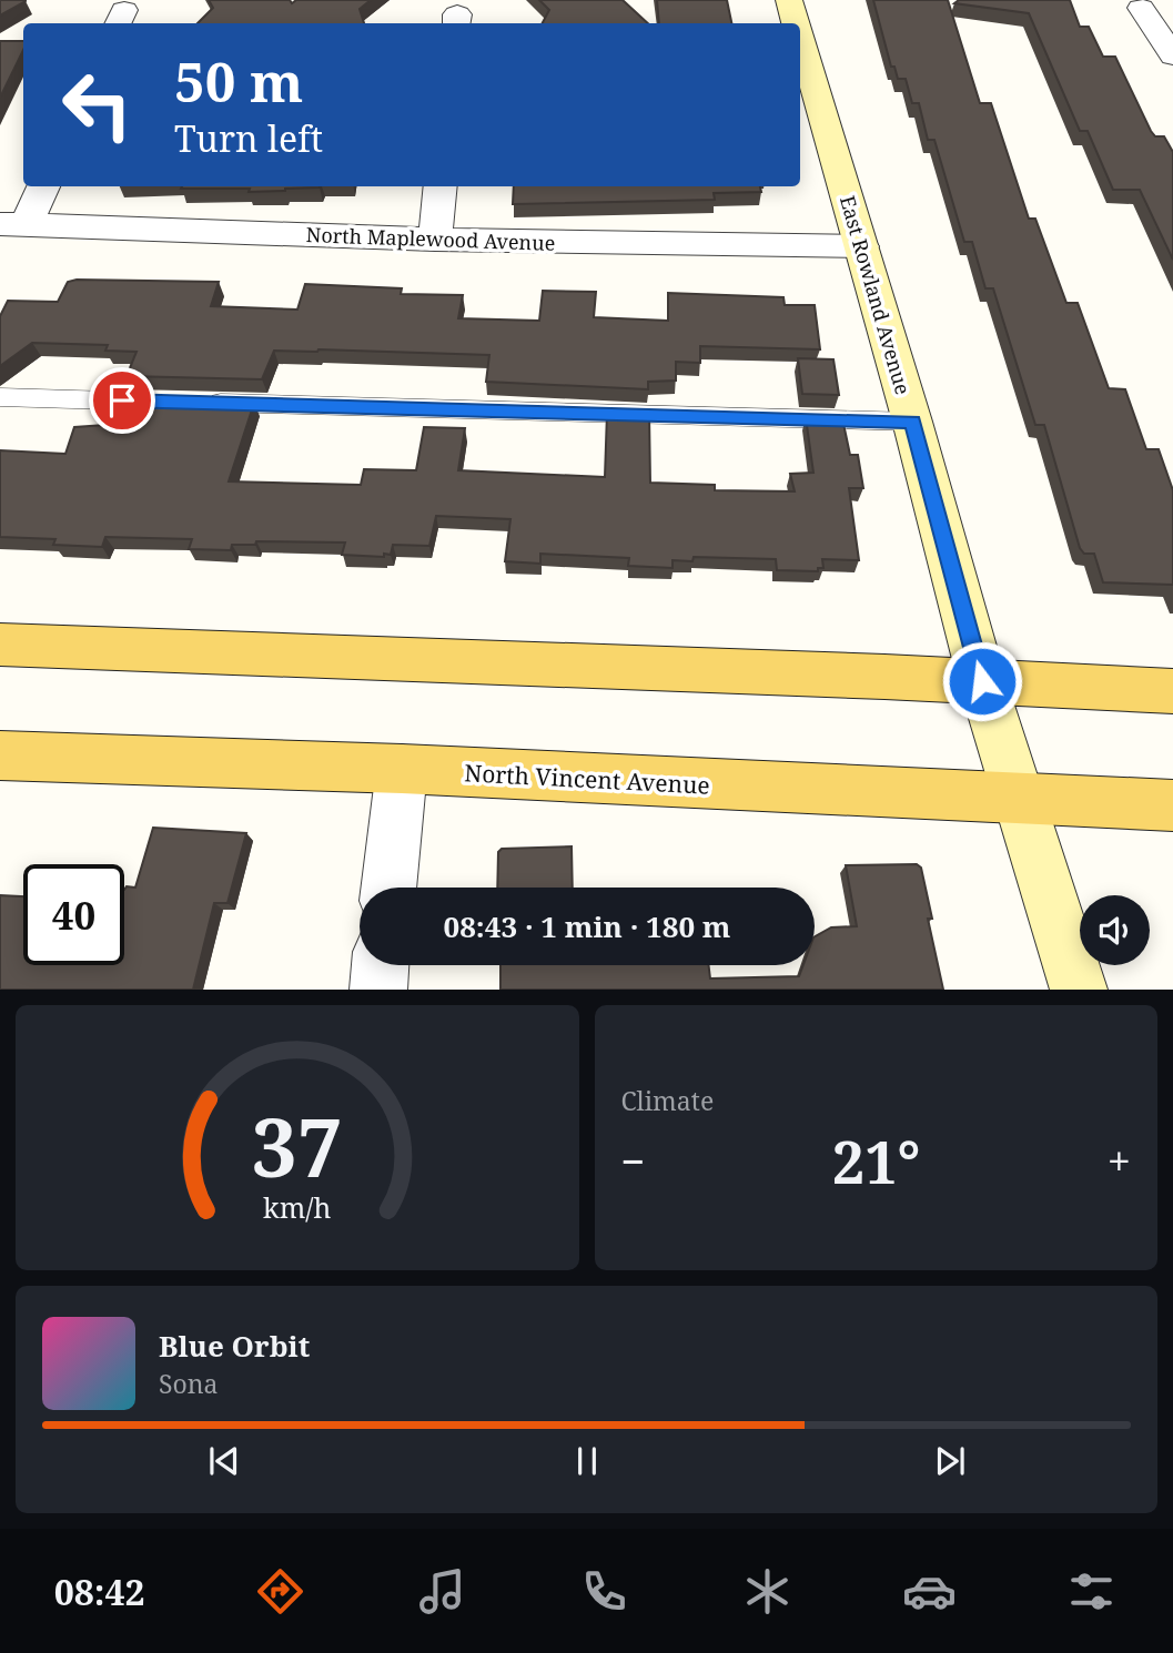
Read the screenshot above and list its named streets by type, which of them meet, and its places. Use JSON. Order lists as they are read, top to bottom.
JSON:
{
  "streets": {
    "main road": ["North Vincent Avenue"],
    "street": ["North Maplewood Avenue", "East Rowland Avenue"]
  },
  "crossings": [
    ["North Maplewood Avenue", "East Rowland Avenue"],
    ["East Rowland Avenue", "North Vincent Avenue"]
  ],
  "page": {
    "turn": ["50 m", "Turn left"],
    "limit": "40",
    "trip": "08:43 · 1 min · 180 m",
    "tile": "Climate",
    "heat": ["−", "21°", "+"],
    "song": ["Blue Orbit", "Sona"],
    "tabs": "08:42",
    "gauge": ["37", "km/h"]
  }
}
